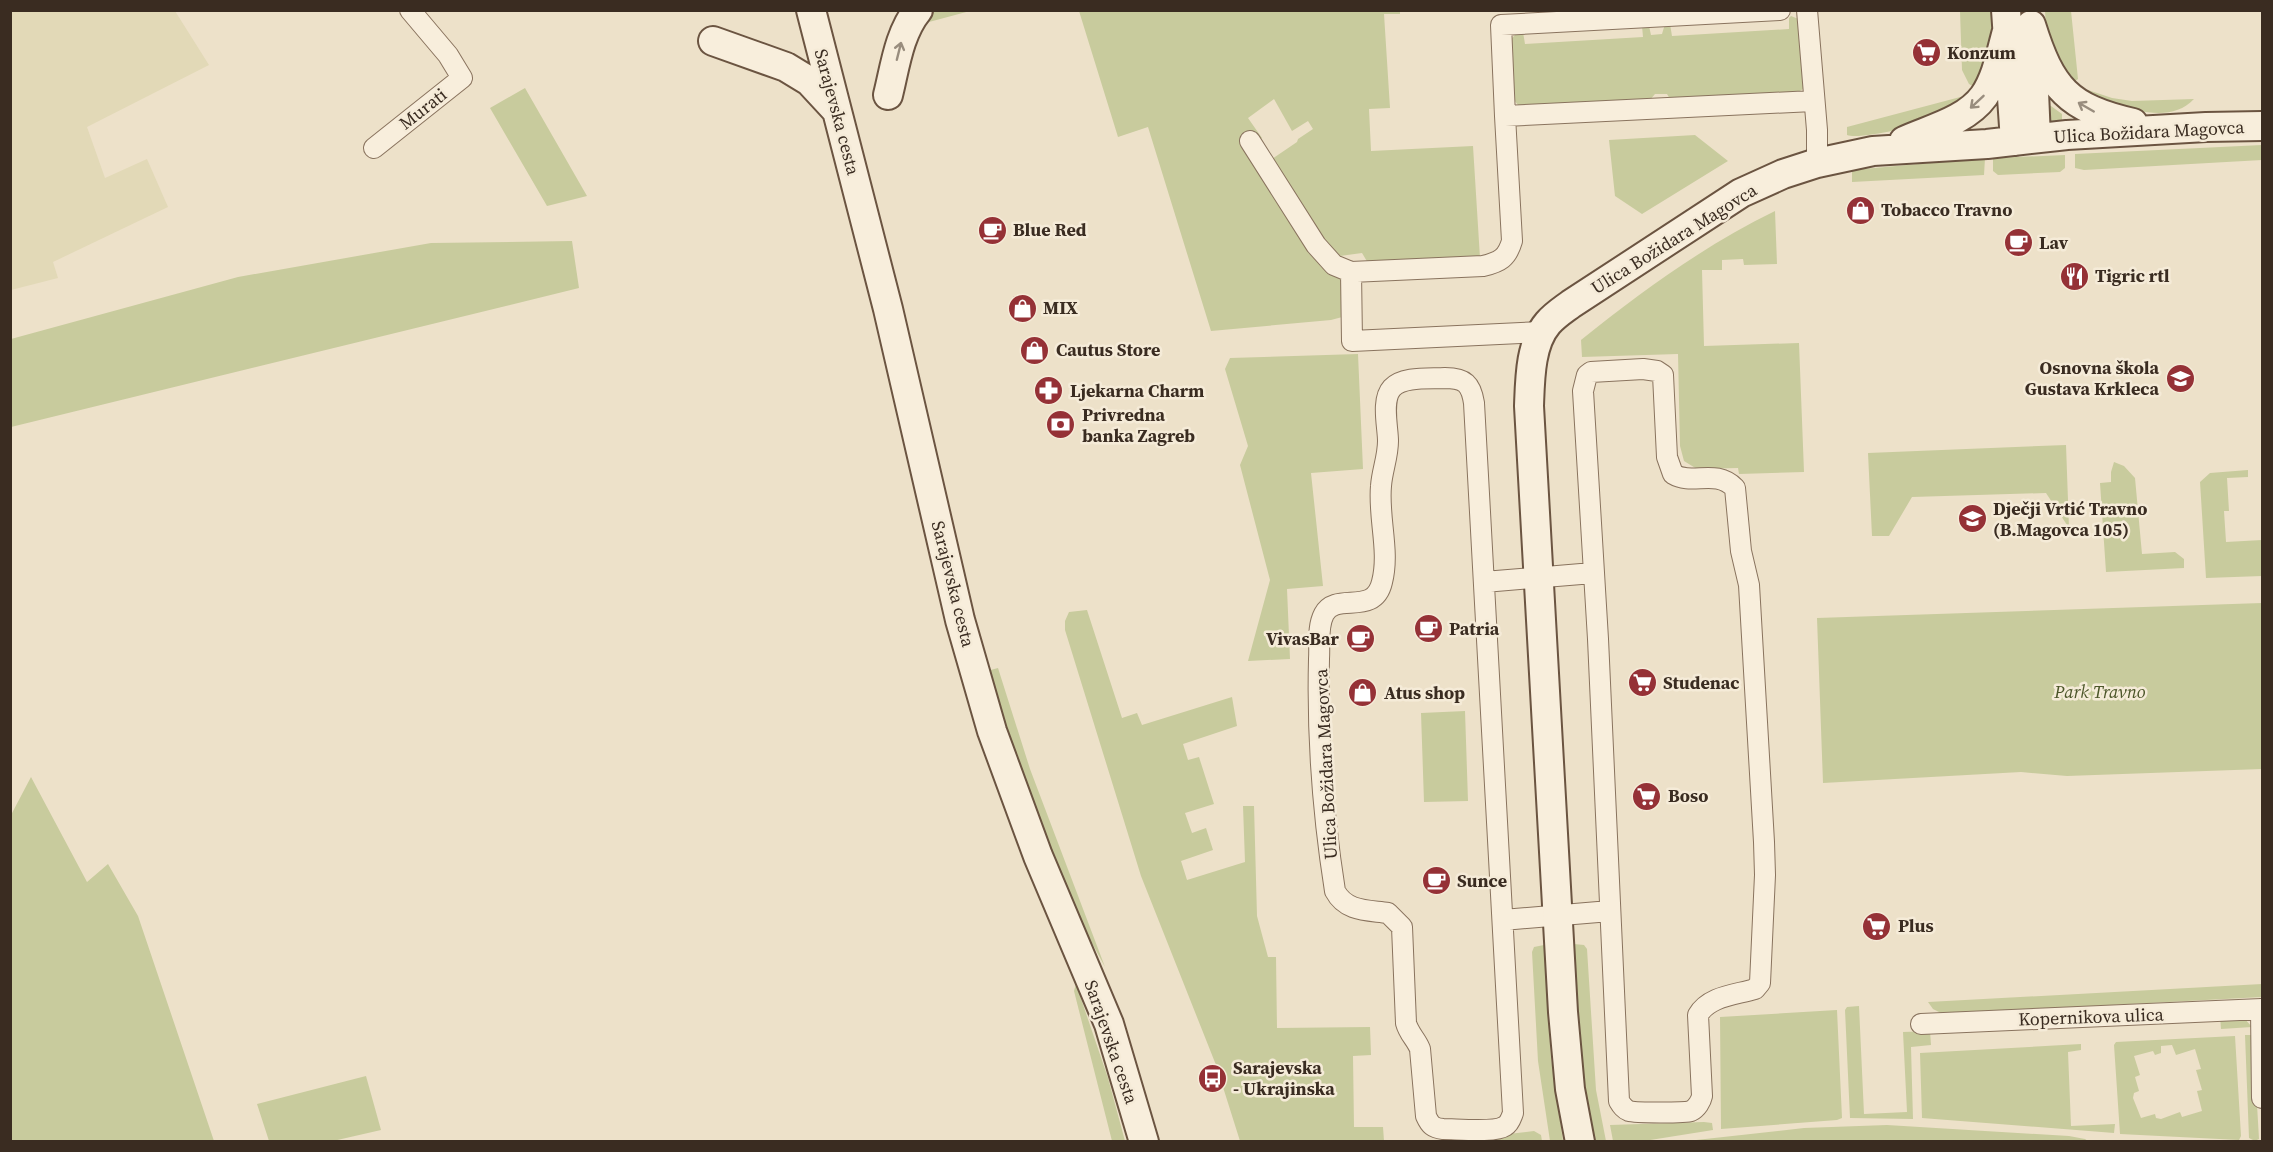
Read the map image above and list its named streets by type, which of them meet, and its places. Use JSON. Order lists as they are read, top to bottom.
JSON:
{
  "streets": {
    "street": [
      "Murati",
      "Sarajevska cesta",
      "Ulica Božidara Magovca",
      "Kopernikova ulica"
    ]
  },
  "parks": ["Park Travno"],
  "places": {
    "supermarket": [
      "Konzum",
      "Studenac",
      "Boso",
      "Plus"
    ],
    "shop": [
      "Tobacco Travno",
      "MIX",
      "Cautus Store",
      "Atus shop"
    ],
    "cafe": [
      "Blue Red",
      "Lav",
      "Patria",
      "VivasBar",
      "Sunce"
    ],
    "restaurant": ["Tigric rtl"],
    "school or university": ["Osnovna škola Gustava Krkleca", "Dječji Vrtić Travno (B.Magovca 105)"],
    "pharmacy": ["Ljekarna Charm"],
    "bank": ["Privredna banka Zagreb"],
    "bus stop": ["Sarajevska - Ukrajinska"]
  }
}
